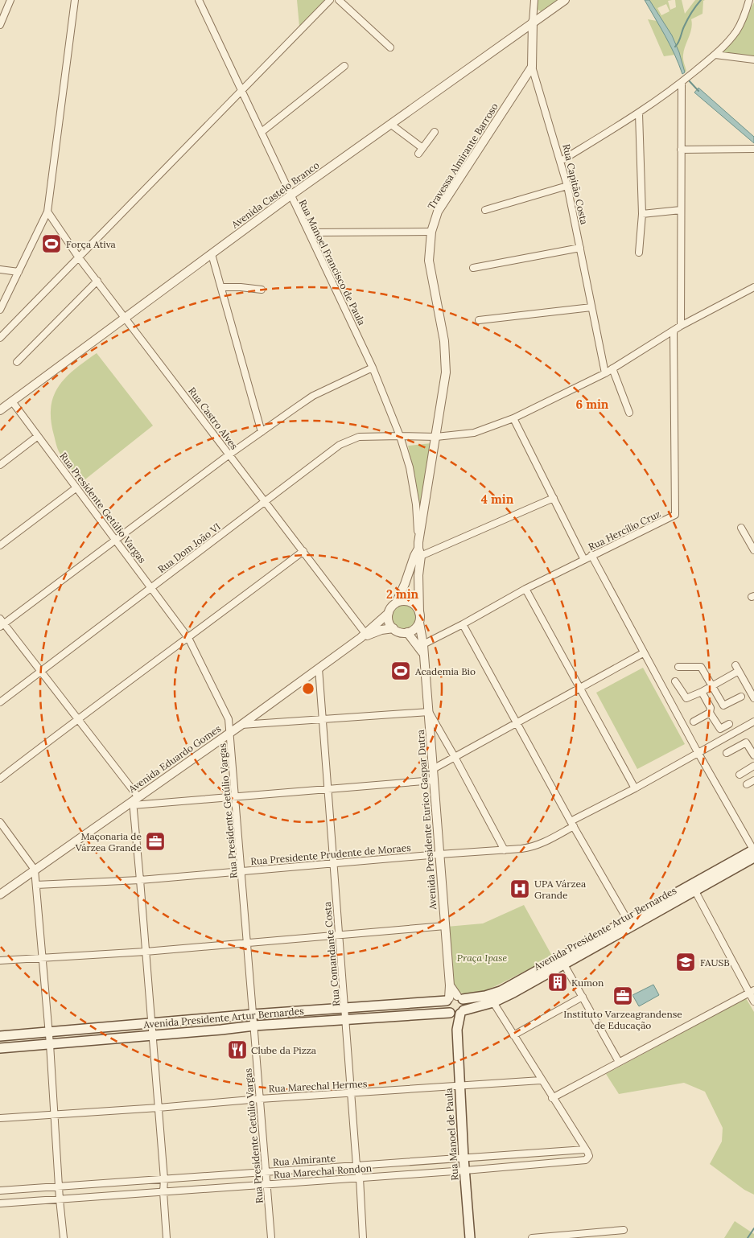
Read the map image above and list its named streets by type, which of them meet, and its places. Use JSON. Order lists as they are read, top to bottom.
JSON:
{
  "streets": {
    "main road": ["Avenida Presidente Artur Bernardes", "Rua Manoel de Paula"],
    "street": [
      "Travessa Almirante Barroso",
      "Rua Capitão Costa",
      "Avenida Castelo Branco",
      "Rua Manoel Francisco de Paula",
      "Rua Castro Alves",
      "Rua Presidente Getúlio Vargas",
      "Rua Hercílio Cruz",
      "Rua Dom João VI",
      "Avenida Eduardo Gomes",
      "Avenida Presidente Eurico Gaspar Dutra",
      "Rua Presidente Prudente de Moraes",
      "Rua Comandante Costa",
      "Rua Marechal Hermes",
      "Rua Almirante",
      "Rua Marechal Rondon"
    ]
  },
  "crossings": [
    ["Travessa Almirante Barroso", "Rua Capitão Costa"],
    ["Travessa Almirante Barroso", "Rua Manoel Francisco de Paula"],
    ["Travessa Almirante Barroso", "Rua Dom João VI"],
    ["Rua Capitão Costa", "Avenida Castelo Branco"],
    ["Rua Capitão Costa", "Rua Dom João VI"],
    ["Avenida Castelo Branco", "Rua Manoel Francisco de Paula"],
    ["Avenida Castelo Branco", "Rua Castro Alves"],
    ["Avenida Castelo Branco", "Rua Presidente Getúlio Vargas"],
    ["Rua Manoel Francisco de Paula", "Rua Dom João VI"],
    ["Rua Castro Alves", "Rua Dom João VI"],
    ["Rua Castro Alves", "Avenida Eduardo Gomes"],
    ["Rua Presidente Getúlio Vargas", "Rua Dom João VI"],
    ["Rua Presidente Getúlio Vargas", "Avenida Eduardo Gomes"],
    ["Rua Presidente Getúlio Vargas", "Rua Presidente Prudente de Moraes"],
    ["Rua Presidente Getúlio Vargas", "Avenida Presidente Artur Bernardes"],
    ["Rua Presidente Getúlio Vargas", "Rua Marechal Hermes"],
    ["Rua Presidente Getúlio Vargas", "Rua Almirante"],
    ["Rua Presidente Getúlio Vargas", "Rua Marechal Rondon"],
    ["Rua Hercílio Cruz", "Rua Dom João VI"],
    ["Rua Hercílio Cruz", "Avenida Presidente Eurico Gaspar Dutra"],
    ["Avenida Eduardo Gomes", "Avenida Presidente Eurico Gaspar Dutra"],
    ["Avenida Eduardo Gomes", "Rua Comandante Costa"],
    ["Avenida Presidente Eurico Gaspar Dutra", "Rua Presidente Prudente de Moraes"],
    ["Avenida Presidente Eurico Gaspar Dutra", "Avenida Presidente Artur Bernardes"],
    ["Rua Presidente Prudente de Moraes", "Rua Comandante Costa"],
    ["Avenida Presidente Artur Bernardes", "Rua Comandante Costa"],
    ["Avenida Presidente Artur Bernardes", "Rua Manoel de Paula"],
    ["Rua Comandante Costa", "Rua Marechal Hermes"],
    ["Rua Comandante Costa", "Rua Almirante"],
    ["Rua Comandante Costa", "Rua Marechal Rondon"],
    ["Rua Marechal Hermes", "Rua Manoel de Paula"],
    ["Rua Manoel de Paula", "Rua Almirante"],
    ["Rua Manoel de Paula", "Rua Marechal Rondon"],
    ["Rua Almirante", "Rua Marechal Rondon"]
  ],
  "parks": ["Praça Ipase"],
  "places": {
    "sports": ["Força Ativa", "Academia Bio"],
    "office": ["Maçonaria de Várzea Grande", "Instituto Varzeagrandense de Educação"],
    "hospital": ["UPA Várzea Grande"],
    "school or university": ["FAUSB"],
    "building": ["Kumon"],
    "restaurant": ["Clube da Pizza"]
  },
  "rings": ["6 min", "4 min", "2 min"]
}
